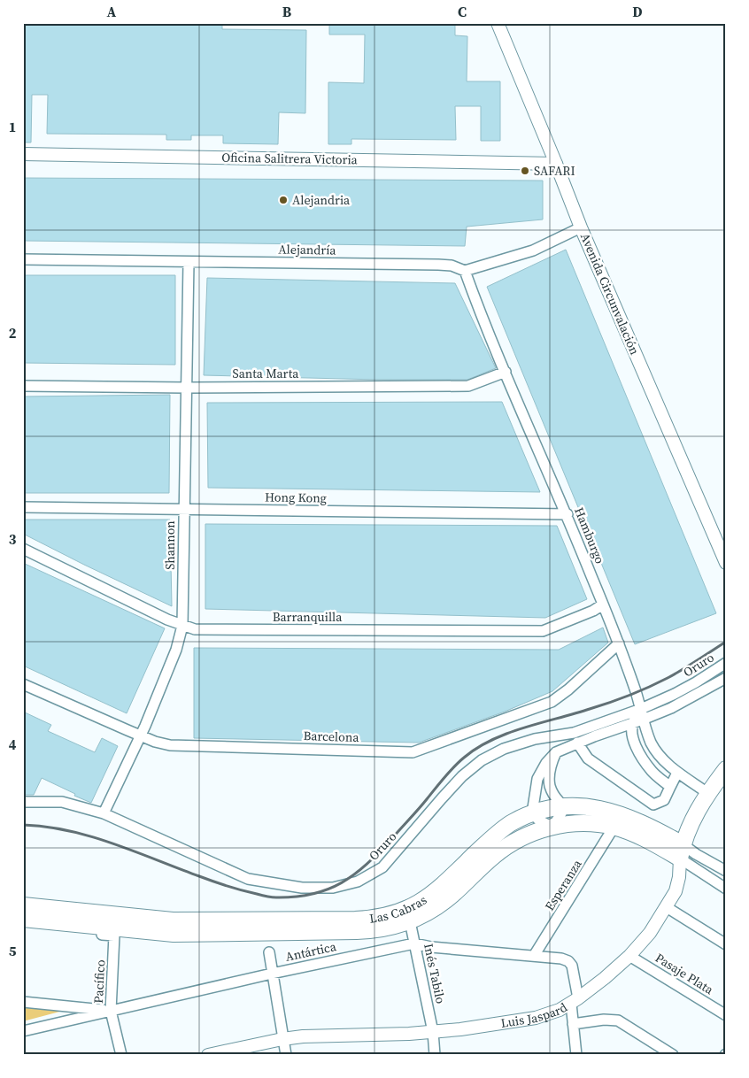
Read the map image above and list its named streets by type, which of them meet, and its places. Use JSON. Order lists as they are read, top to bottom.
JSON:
{
  "streets": {
    "main road": ["Las Cabras", "Luis Jaspard"],
    "street": [
      "Oficina Salitrera Victoria",
      "Alejandría",
      "Avenida Circunvalación",
      "Santa Marta",
      "Hong Kong",
      "Hamburgo",
      "Shannon",
      "Barranquilla",
      "Oruro",
      "Barcelona",
      "Esperanza",
      "Antártica",
      "Inés Tabilo",
      "Pasaje Plata",
      "Pacífico"
    ]
  },
  "crossings": [
    ["Oficina Salitrera Victoria", "Avenida Circunvalación"],
    ["Alejandría", "Hamburgo"],
    ["Alejandría", "Shannon"],
    ["Santa Marta", "Hamburgo"],
    ["Santa Marta", "Shannon"],
    ["Hong Kong", "Hamburgo"],
    ["Hong Kong", "Shannon"],
    ["Hamburgo", "Barranquilla"],
    ["Hamburgo", "Oruro"],
    ["Hamburgo", "Barcelona"],
    ["Hamburgo", "Luis Jaspard"],
    ["Shannon", "Barranquilla"],
    ["Shannon", "Oruro"],
    ["Shannon", "Barcelona"],
    ["Esperanza", "Las Cabras"],
    ["Esperanza", "Antártica"],
    ["Las Cabras", "Inés Tabilo"],
    ["Las Cabras", "Luis Jaspard"],
    ["Antártica", "Inés Tabilo"],
    ["Antártica", "Pacífico"],
    ["Antártica", "Luis Jaspard"],
    ["Inés Tabilo", "Luis Jaspard"],
    ["Pasaje Plata", "Luis Jaspard"]
  ],
  "places": ["SAFARI", "Alejandria"],
  "grid": {
    "columns": [
      "A",
      "B",
      "C",
      "D"
    ],
    "rows": [
      "1",
      "2",
      "3",
      "4",
      "5"
    ]
  }
}
